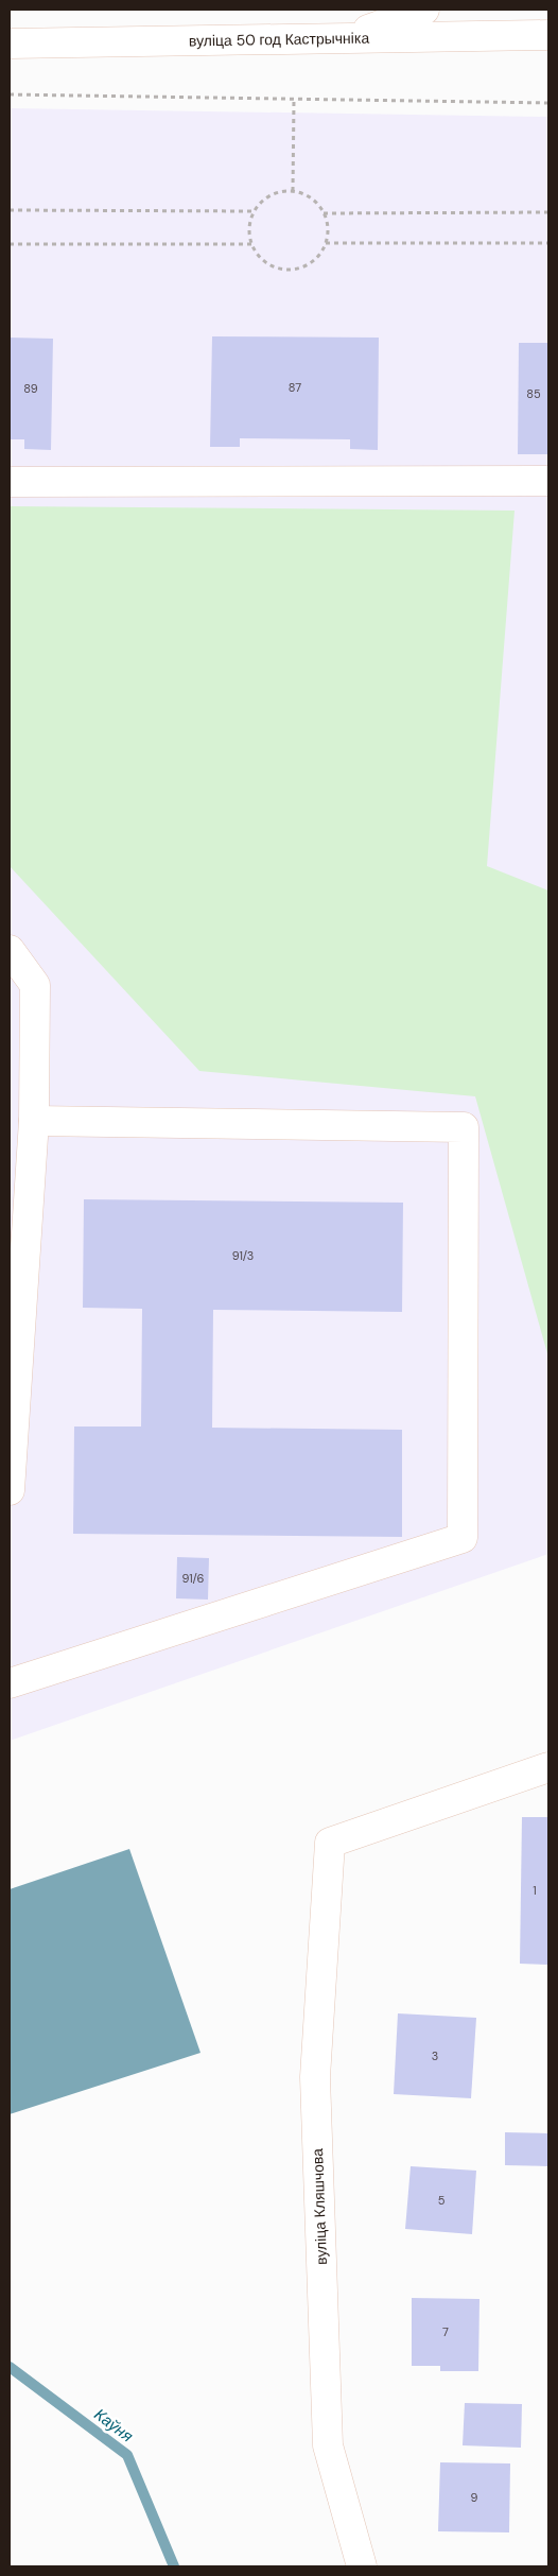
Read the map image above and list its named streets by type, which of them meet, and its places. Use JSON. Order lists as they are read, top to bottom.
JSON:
{
  "streets": {
    "street": ["вуліца 50 год Кастрычніка", "вуліца Кляшчова"]
  },
  "water": ["Каўня"],
  "house_numbers": [
    "87",
    "89",
    "85",
    "91/3",
    "91/6",
    "1",
    "3",
    "5",
    "7",
    "9"
  ]
}
